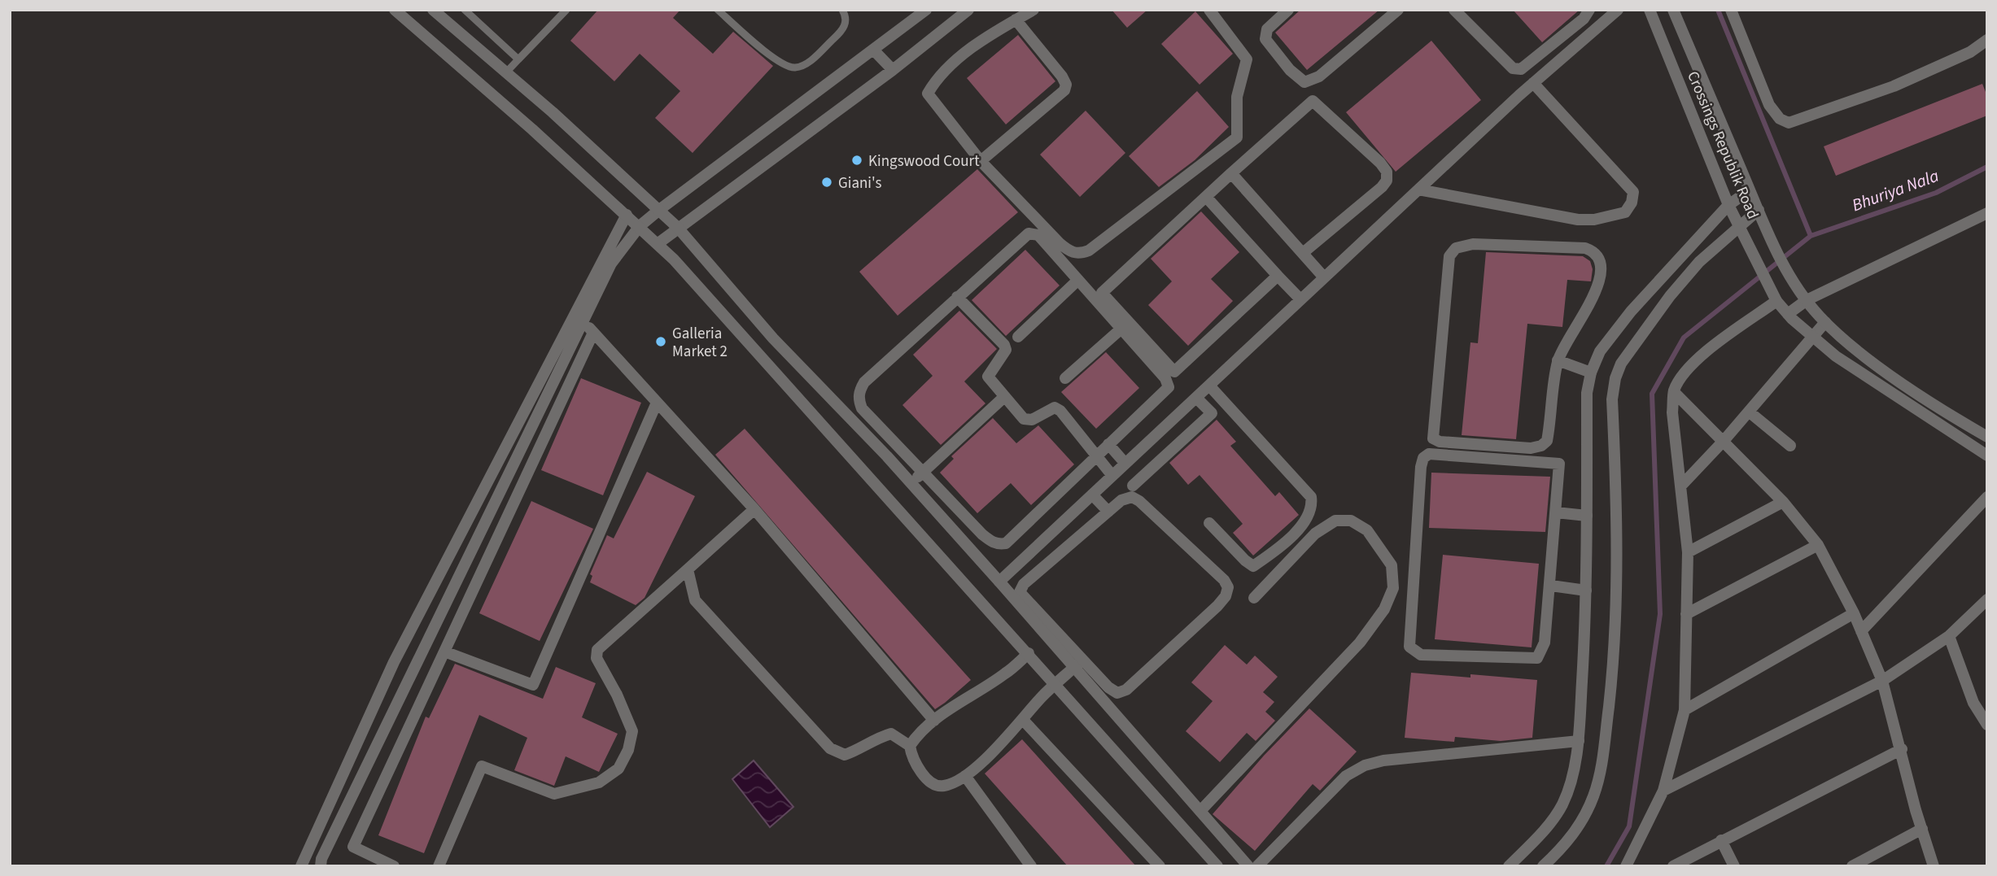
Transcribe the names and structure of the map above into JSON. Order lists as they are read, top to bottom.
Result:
{
  "streets": {
    "street": ["Crossings Republik Road"]
  },
  "water": ["Bhuriya Nala"],
  "places": ["Kingswood Court", "Giani's", "Galleria Market 2"]
}
